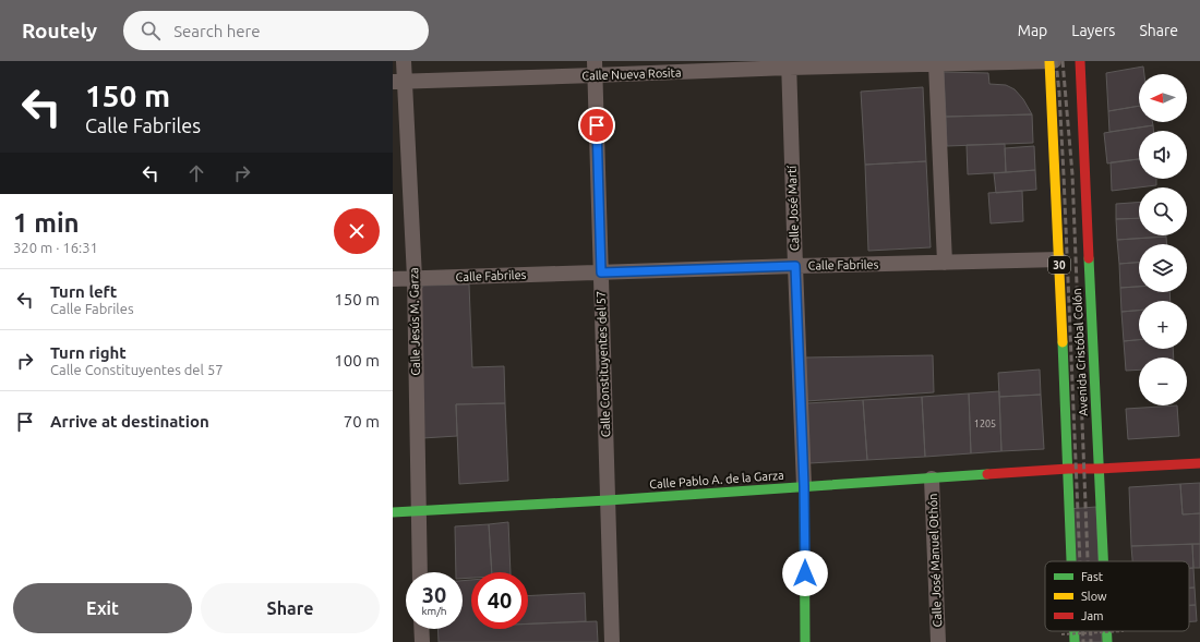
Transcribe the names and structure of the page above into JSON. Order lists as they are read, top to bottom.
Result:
{
  "streets": {
    "main road": [
      "Calle José Martí",
      "30",
      "Avenida Cristóbal Colón",
      "Calle Pablo A. de la Garza"
    ],
    "street": [
      "Calle Nueva Rosita",
      "Calle Fabriles",
      "Calle Jesús M. Garza",
      "Calle Constituyentes del 57",
      "Calle José Manuel Othón"
    ]
  },
  "crossings": [
    ["Calle Nueva Rosita", "Calle José Martí"],
    ["Calle Nueva Rosita", "Calle Jesús M. Garza"],
    ["Calle Nueva Rosita", "Avenida Cristóbal Colón"],
    ["Calle Nueva Rosita", "Calle Constituyentes del 57"],
    ["Calle José Martí", "Calle Fabriles"],
    ["Calle José Martí", "Calle Pablo A. de la Garza"],
    ["Calle Fabriles", "Calle Jesús M. Garza"],
    ["Calle Fabriles", "Avenida Cristóbal Colón"],
    ["Calle Fabriles", "Calle Constituyentes del 57"],
    ["Calle Jesús M. Garza", "Calle Pablo A. de la Garza"],
    ["Avenida Cristóbal Colón", "Calle Pablo A. de la Garza"],
    ["Calle Constituyentes del 57", "Calle Pablo A. de la Garza"],
    ["Calle Pablo A. de la Garza", "Calle José Manuel Othón"]
  ],
  "house_numbers": ["1205"],
  "legend": ["Fast", "Slow", "Jam"],
  "north": "left",
  "page": {
    "header": "Routely",
    "search": "Search here",
    "nav": ["Map", "Layers", "Share"],
    "turn": ["150 m", "Calle Fabriles"],
    "map_buttons": ["+", "−"],
    "heading": ["1 min", "320 m · 16:31"],
    "list": [
      {
        "name": "Turn left",
        "note": "Calle Fabriles",
        "value": "150 m"
      },
      {
        "name": "Turn right",
        "note": "Calle Constituyentes del 57",
        "value": "100 m"
      },
      {
        "name": "Arrive at destination",
        "value": "70 m"
      }
    ],
    "speed": "30 km/h",
    "limit": "40",
    "buttons": ["Exit", "Share"]
  }
}
